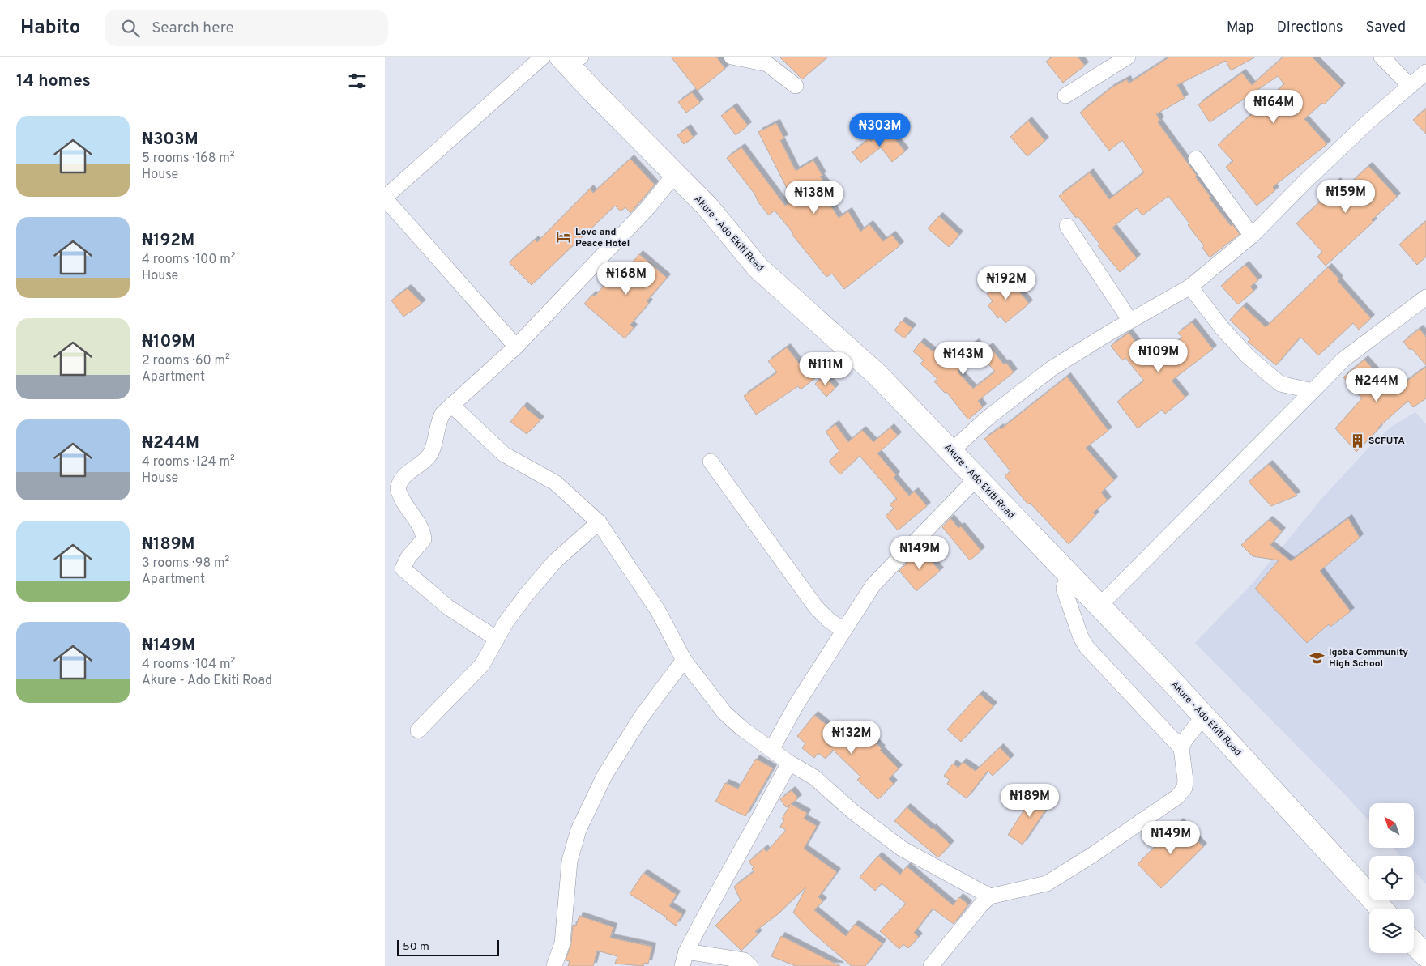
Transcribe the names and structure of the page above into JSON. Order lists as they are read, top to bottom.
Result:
{
  "streets": {
    "main road": ["Akure - Ado Ekiti Road"]
  },
  "places": {
    "hotel": ["Love and Peace Hotel"],
    "building": ["SCFUTA"],
    "school or university": ["Igoba Community High School"]
  },
  "scale_bar": "50 m",
  "north": "top left",
  "page": {
    "header": "Habito",
    "search": "Search here",
    "nav": ["Map", "Directions", "Saved"],
    "heading": "14 homes",
    "price": [
      "₦164M",
      "₦303M",
      "₦159M",
      "₦138M",
      "₦168M",
      "₦192M",
      "₦109M",
      "₦143M",
      "₦111M",
      "₦244M",
      "₦149M",
      "₦132M",
      "₦189M",
      "₦149M"
    ],
    "list": [
      {
        "name": "₦303M",
        "note": "5 rooms · 168 m² · House"
      },
      {
        "name": "₦192M",
        "note": "4 rooms · 100 m² · House"
      },
      {
        "name": "₦109M",
        "note": "2 rooms · 60 m² · Apartment"
      },
      {
        "name": "₦244M",
        "note": "4 rooms · 124 m² · House"
      },
      {
        "name": "₦189M",
        "note": "3 rooms · 98 m² · Apartment"
      },
      {
        "name": "₦149M",
        "note": "4 rooms · 104 m² · Akure - Ado Ekiti Road"
      }
    ],
    "scale": "50 m"
  }
}
